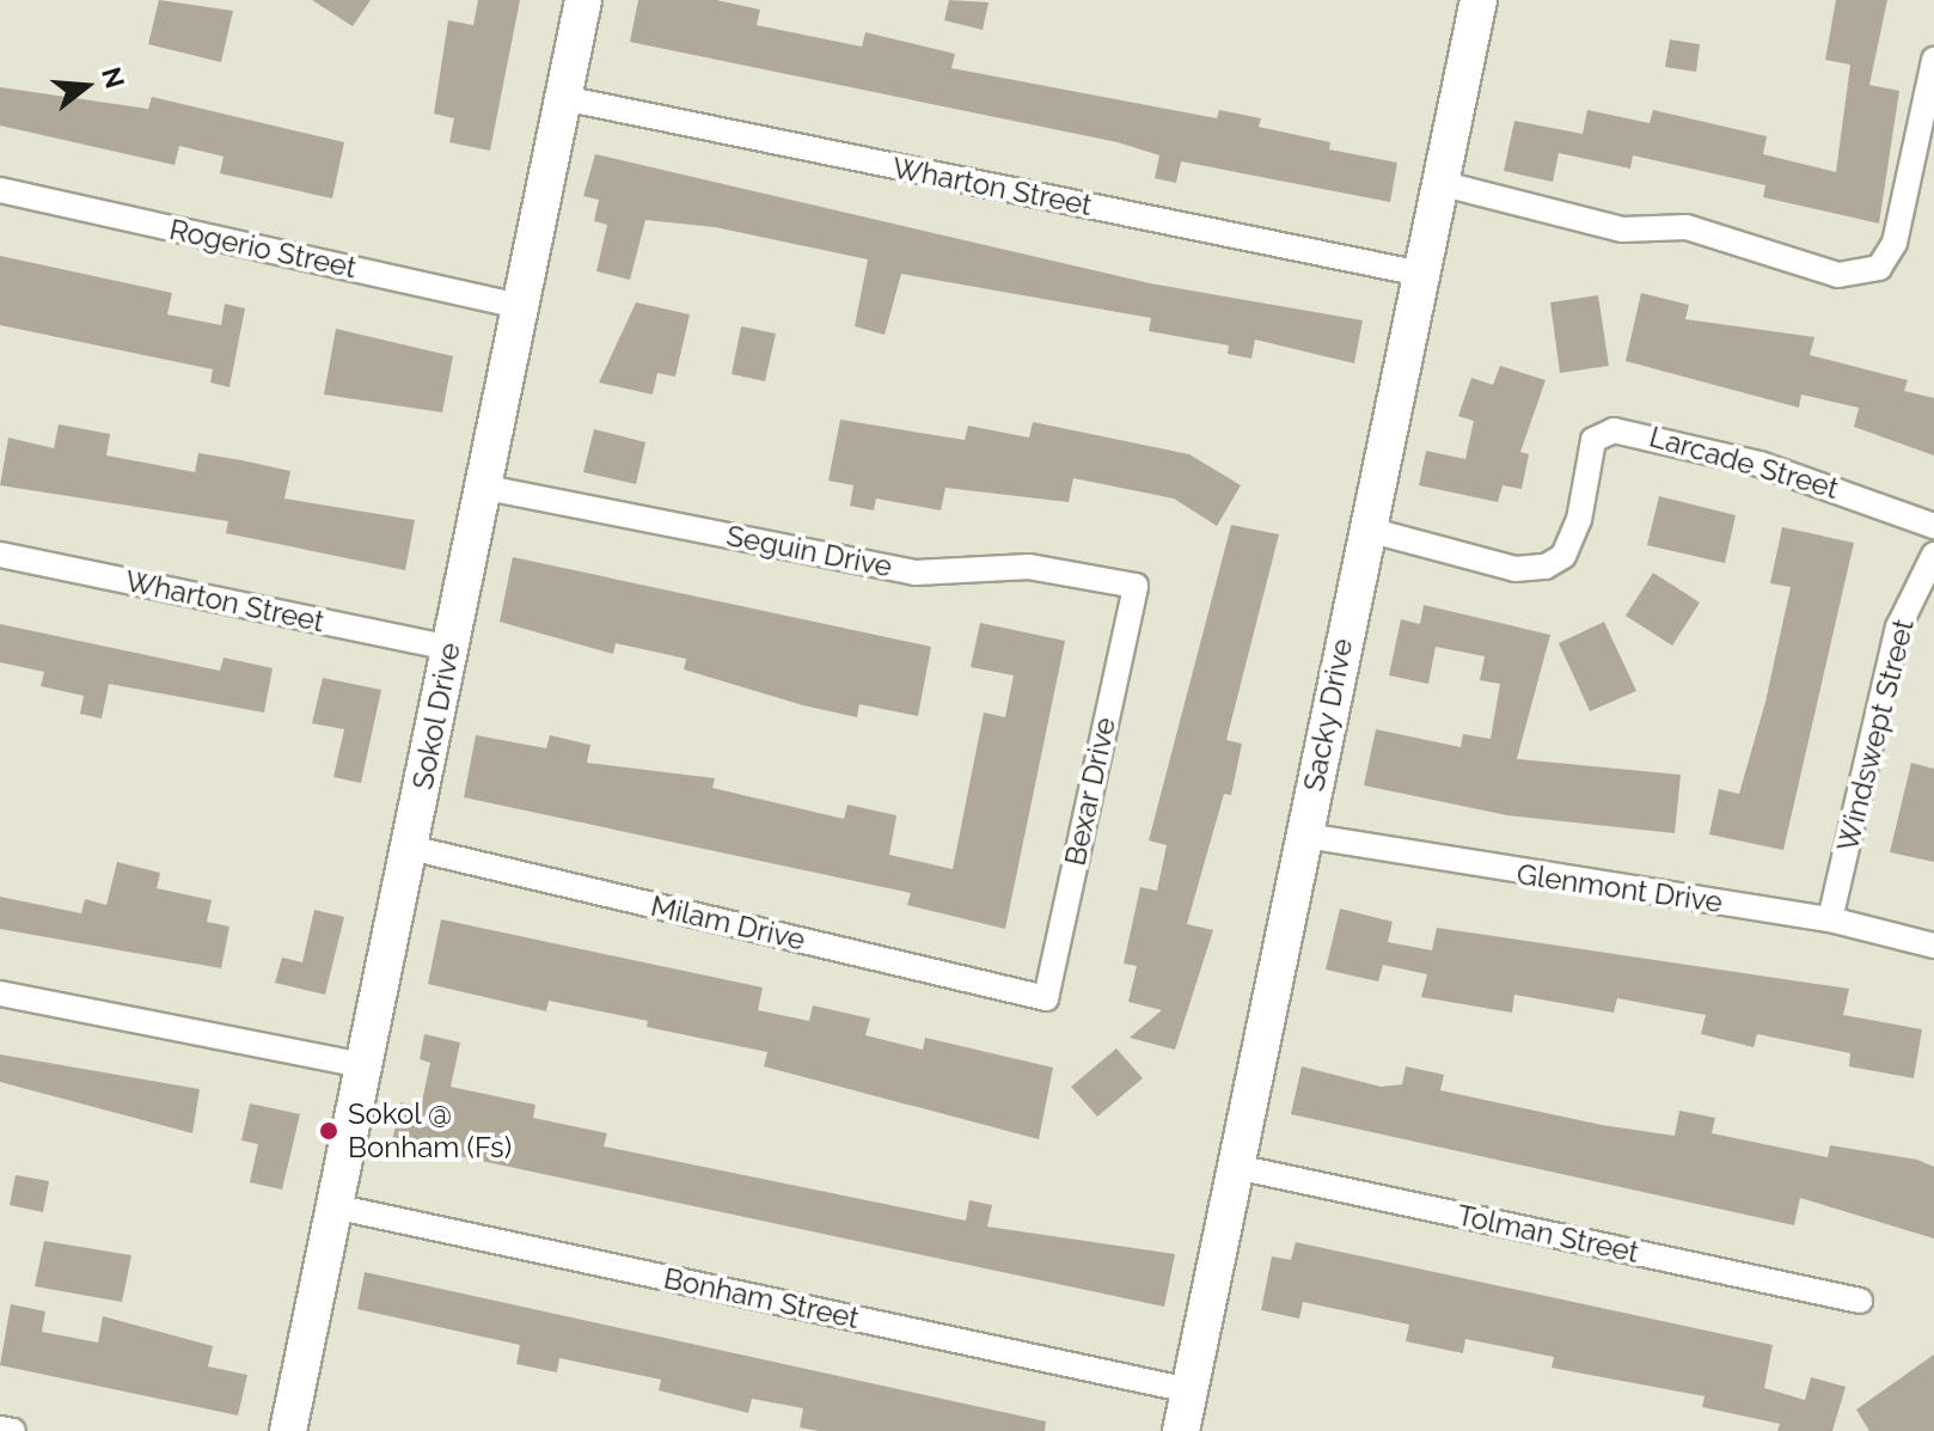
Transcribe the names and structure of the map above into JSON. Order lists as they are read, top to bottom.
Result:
{
  "streets": {
    "street": [
      "Wharton Street",
      "Rogerio Street",
      "Larcade Street",
      "Seguin Drive",
      "Sacky Drive",
      "Sokol Drive",
      "Windswept Street",
      "Bexar Drive",
      "Glenmont Drive",
      "Milam Drive",
      "Tolman Street",
      "Bonham Street"
    ]
  },
  "crossings": [
    ["Wharton Street", "Sacky Drive"],
    ["Wharton Street", "Sokol Drive"],
    ["Rogerio Street", "Sokol Drive"],
    ["Larcade Street", "Sacky Drive"],
    ["Seguin Drive", "Sokol Drive"],
    ["Seguin Drive", "Bexar Drive"],
    ["Sacky Drive", "Glenmont Drive"],
    ["Sacky Drive", "Tolman Street"],
    ["Sacky Drive", "Bonham Street"],
    ["Sokol Drive", "Milam Drive"],
    ["Sokol Drive", "Bonham Street"],
    ["Windswept Street", "Glenmont Drive"],
    ["Bexar Drive", "Milam Drive"]
  ],
  "places": ["Sokol @ Bonham (Fs)"],
  "north": "right"
}
